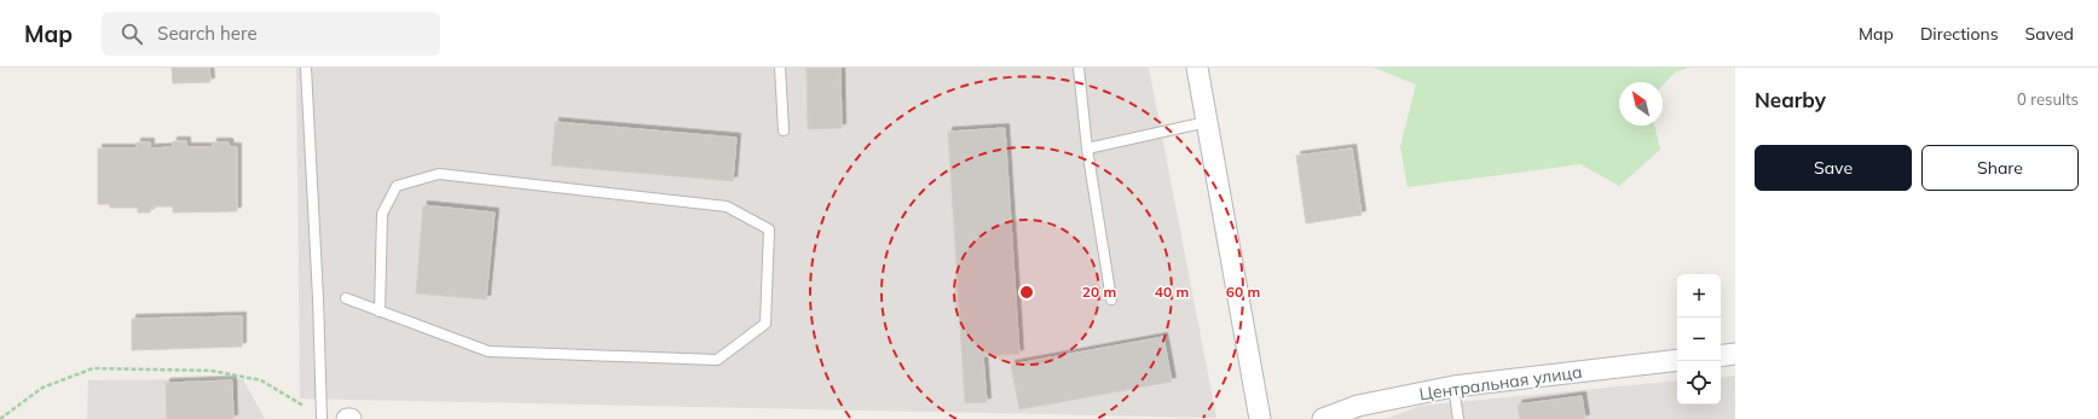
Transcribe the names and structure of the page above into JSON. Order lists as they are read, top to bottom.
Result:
{
  "streets": {
    "street": ["Центральная улица"]
  },
  "north": "top left",
  "page": {
    "header": "Map",
    "search": "Search here",
    "nav": ["Map", "Directions", "Saved"],
    "heading": ["Nearby", "0 results"],
    "buttons": ["Save", "Share"],
    "map_buttons": ["+", "−"]
  },
  "rings": ["20 m", "40 m", "60 m"]
}
